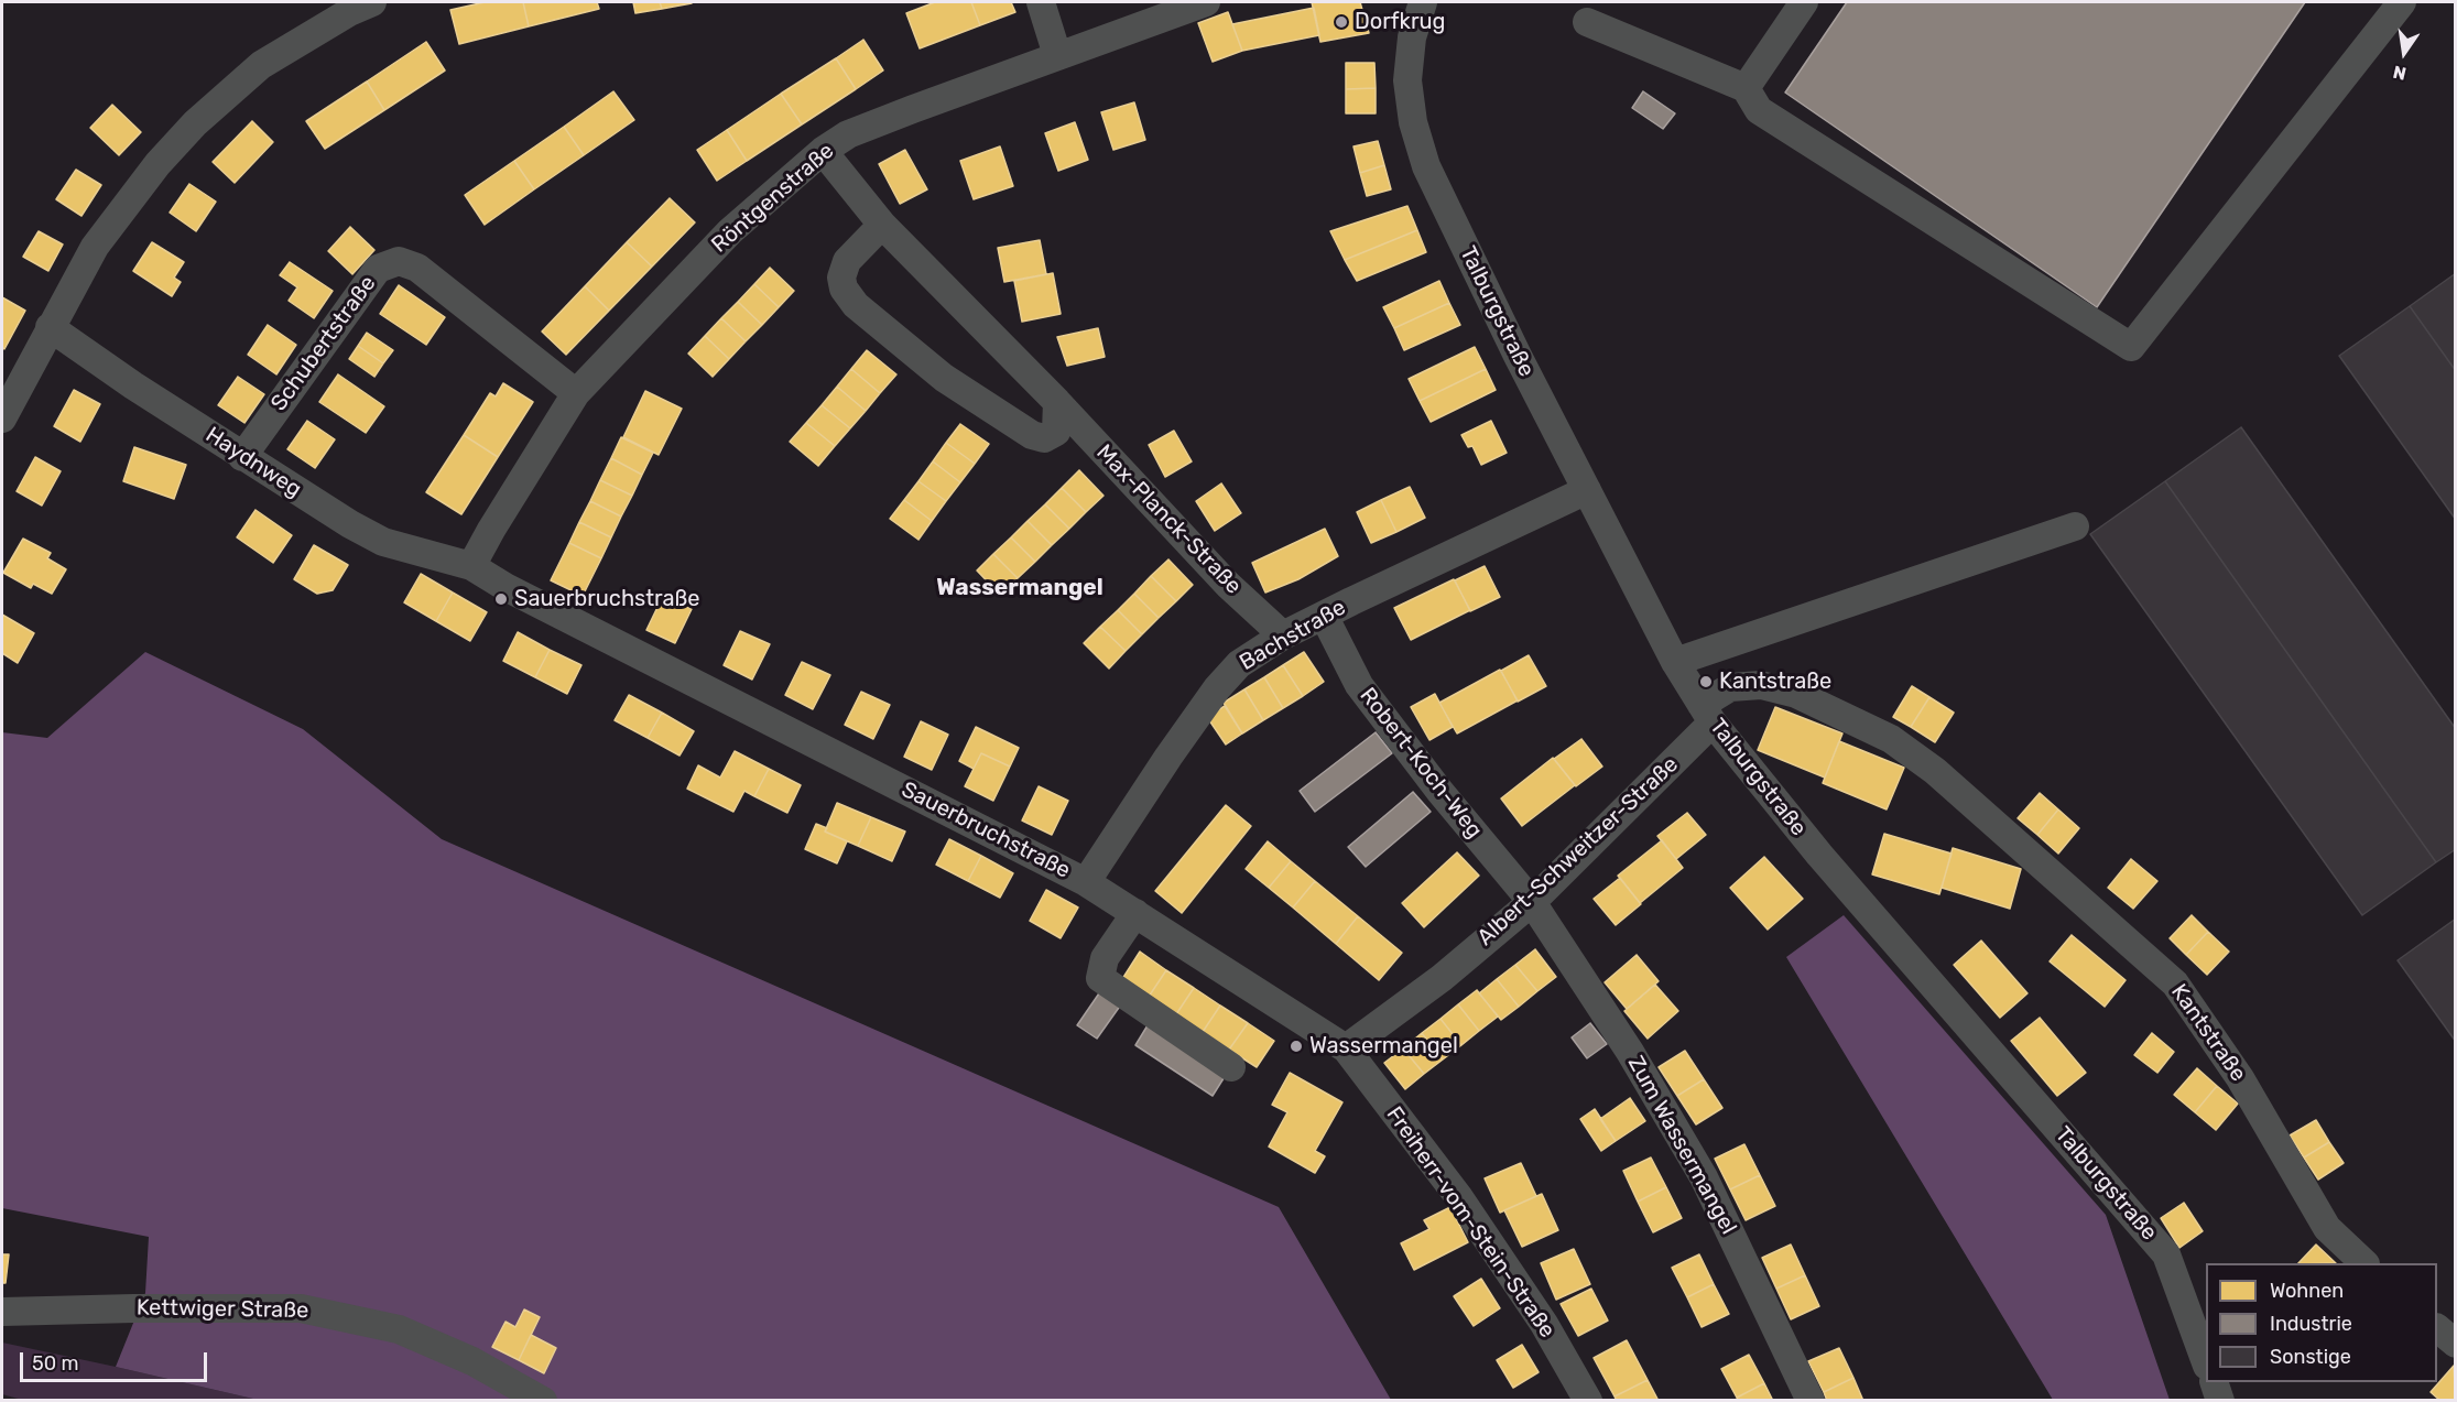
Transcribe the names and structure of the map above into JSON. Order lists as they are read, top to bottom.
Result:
{
  "streets": {
    "street": [
      "Röntgenstraße",
      "Talburgstraße",
      "Schubertstraße",
      "Haydnweg",
      "Max-Planck-Straße",
      "Bachstraße",
      "Robert-Koch-Weg",
      "Sauerbruchstraße",
      "Albert-Schweitzer-Straße",
      "Kantstraße",
      "Zum Wassermangel",
      "Freiherr-vom-Stein-Straße",
      "Kettwiger Straße"
    ]
  },
  "crossings": [
    ["Röntgenstraße", "Schubertstraße"],
    ["Röntgenstraße", "Haydnweg"],
    ["Röntgenstraße", "Max-Planck-Straße"],
    ["Röntgenstraße", "Sauerbruchstraße"],
    ["Talburgstraße", "Bachstraße"],
    ["Talburgstraße", "Albert-Schweitzer-Straße"],
    ["Talburgstraße", "Kantstraße"],
    ["Schubertstraße", "Haydnweg"],
    ["Haydnweg", "Sauerbruchstraße"],
    ["Max-Planck-Straße", "Bachstraße"],
    ["Bachstraße", "Robert-Koch-Weg"],
    ["Bachstraße", "Sauerbruchstraße"],
    ["Robert-Koch-Weg", "Albert-Schweitzer-Straße"],
    ["Robert-Koch-Weg", "Zum Wassermangel"],
    ["Sauerbruchstraße", "Albert-Schweitzer-Straße"],
    ["Sauerbruchstraße", "Freiherr-vom-Stein-Straße"],
    ["Albert-Schweitzer-Straße", "Kantstraße"],
    ["Albert-Schweitzer-Straße", "Zum Wassermangel"],
    ["Albert-Schweitzer-Straße", "Freiherr-vom-Stein-Straße"]
  ],
  "districts": ["Wassermangel"],
  "places": [
    "Dorfkrug",
    "Sauerbruchstraße",
    "Kantstraße",
    "Wassermangel"
  ],
  "legend": ["Wohnen", "Industrie", "Sonstige"],
  "scale_bar": "50 m",
  "north": "bottom"
}
